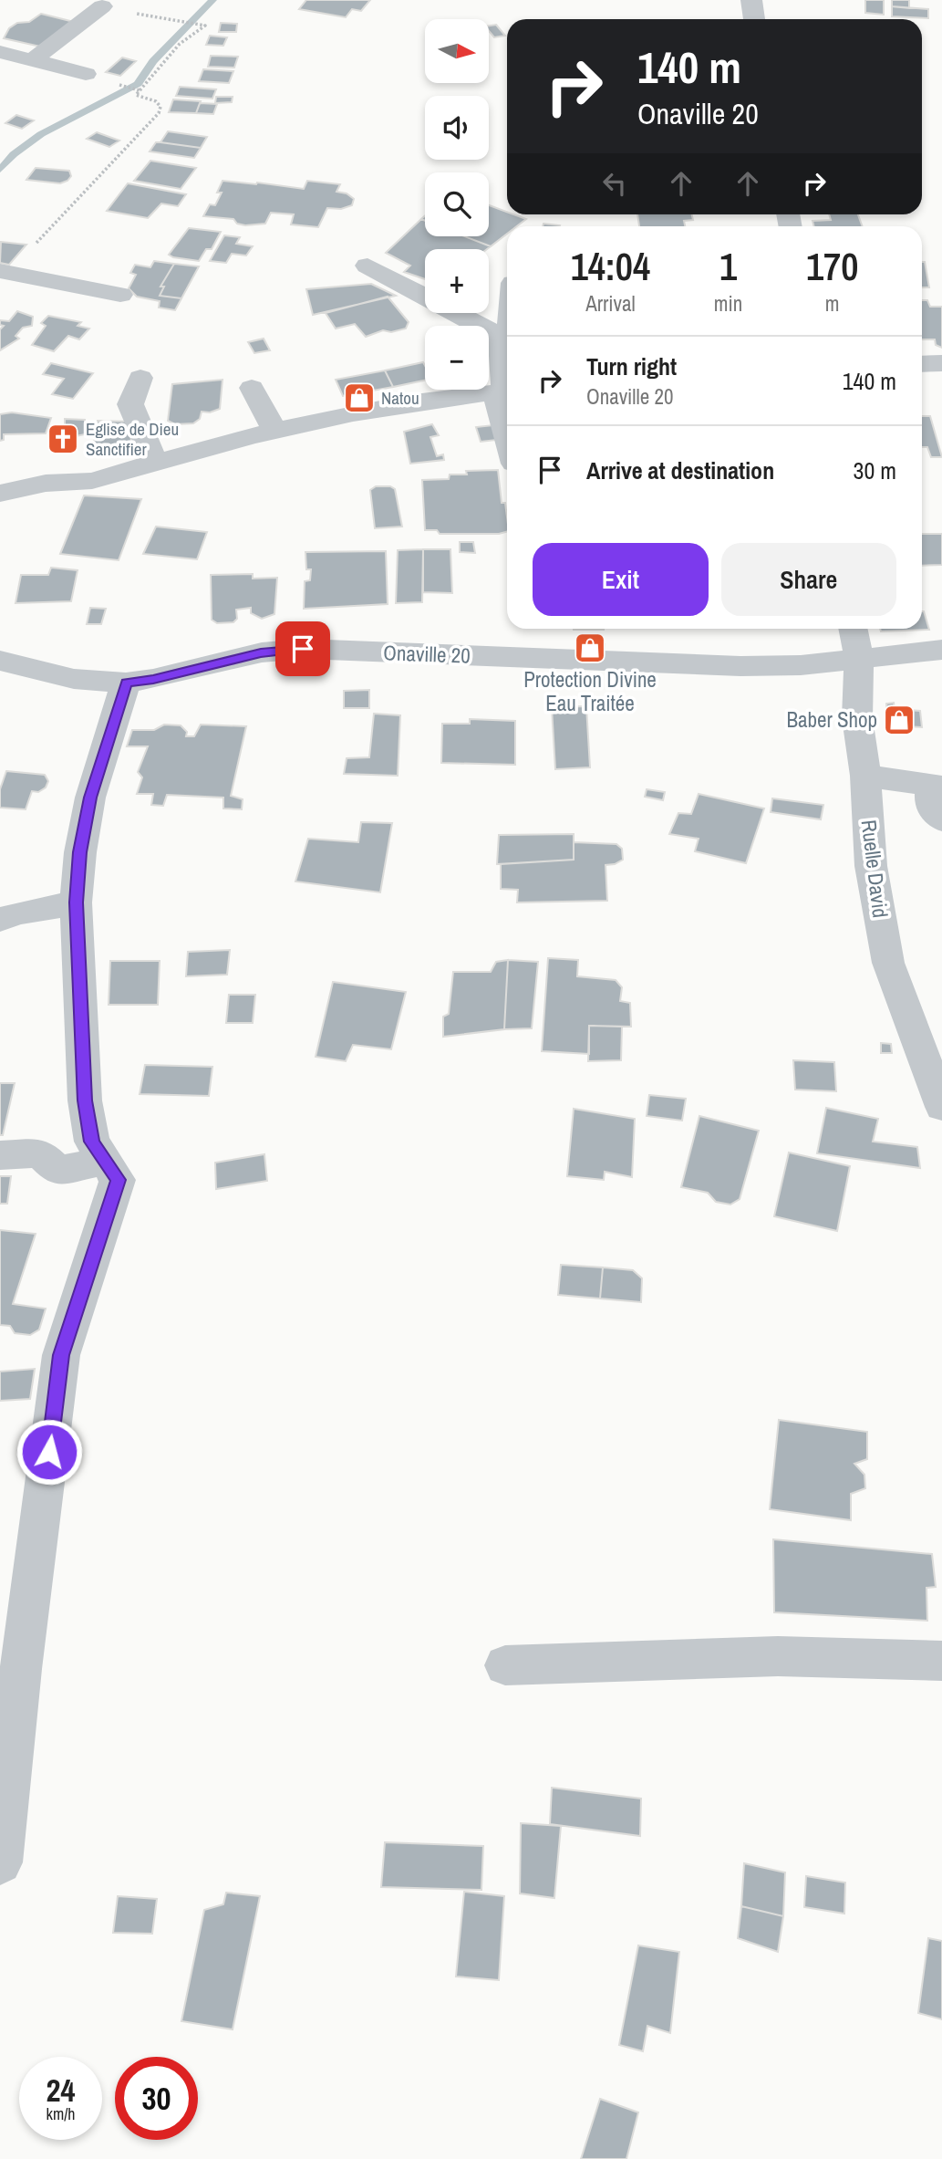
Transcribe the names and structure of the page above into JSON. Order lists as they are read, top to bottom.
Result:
{
  "streets": {
    "street": ["Onaville 20", "Ruelle David"]
  },
  "crossings": [
    ["Onaville 20", "Ruelle David"]
  ],
  "places": {
    "shop": ["Natou", "Protection Divine Eau Traitée", "Baber Shop"],
    "church": ["Eglise de Dieu Sanctifier"]
  },
  "north": "right",
  "page": {
    "map_buttons": ["+", "−"],
    "turn": ["140 m", "Onaville 20"],
    "eta": [
      "14:04",
      "Arrival",
      "1",
      "min",
      "170",
      "m"
    ],
    "list": [
      {
        "name": "Turn right",
        "note": "Onaville 20",
        "value": "140 m"
      },
      {
        "name": "Arrive at destination",
        "value": "30 m"
      }
    ],
    "buttons": ["Exit", "Share"],
    "speed": "24 km/h",
    "limit": "30"
  }
}
